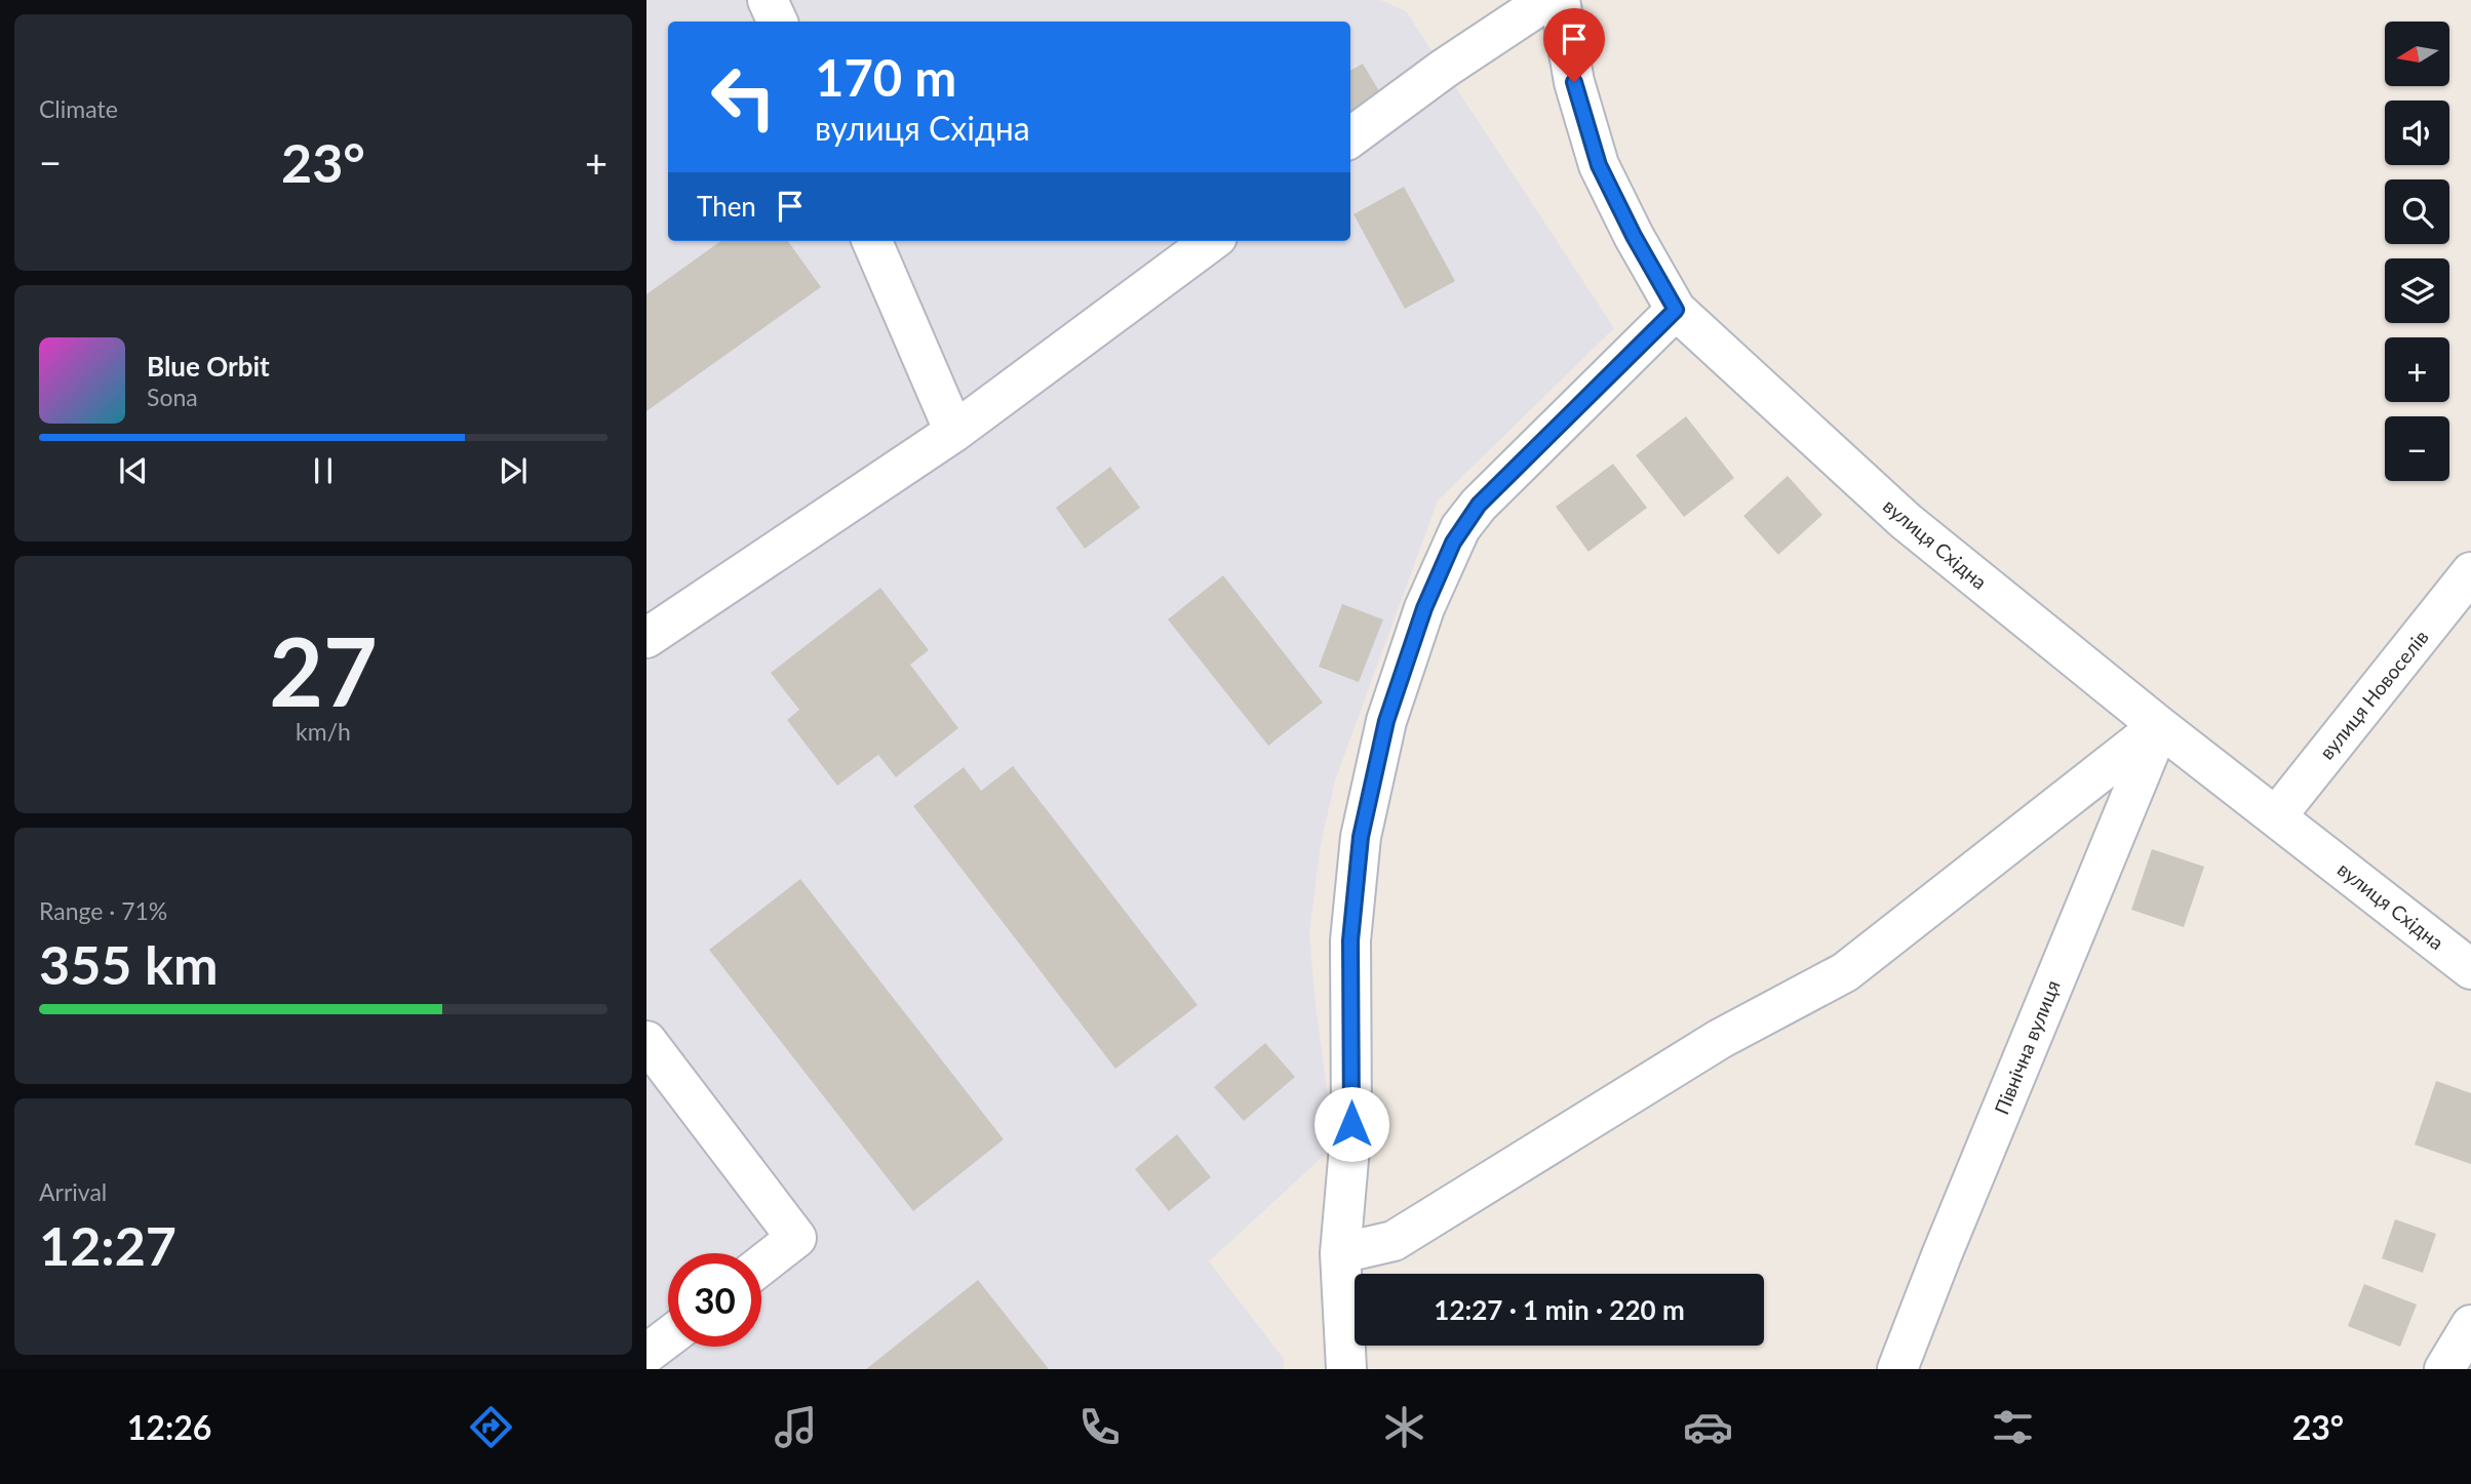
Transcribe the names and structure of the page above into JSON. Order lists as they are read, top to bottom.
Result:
{
  "streets": {
    "street": ["вулиця Східна", "вулиця Новоселів", "Північна вулиця"]
  },
  "crossings": [
    ["вулиця Східна", "вулиця Новоселів"],
    ["вулиця Східна", "Північна вулиця"]
  ],
  "north": "left",
  "page": {
    "tile": [
      "Climate",
      ["27", "km/h"],
      ["Range · 71%", "355 km"],
      ["Arrival", "12:27"]
    ],
    "map_buttons": ["+", "−"],
    "turn": ["170 m", "вулиця Східна"],
    "heat": ["−", "23°", "+"],
    "then": "Then",
    "song": ["Blue Orbit", "Sona"],
    "limit": "30",
    "trip": "12:27 · 1 min · 220 m",
    "tabs": ["12:26", "23°"]
  }
}
